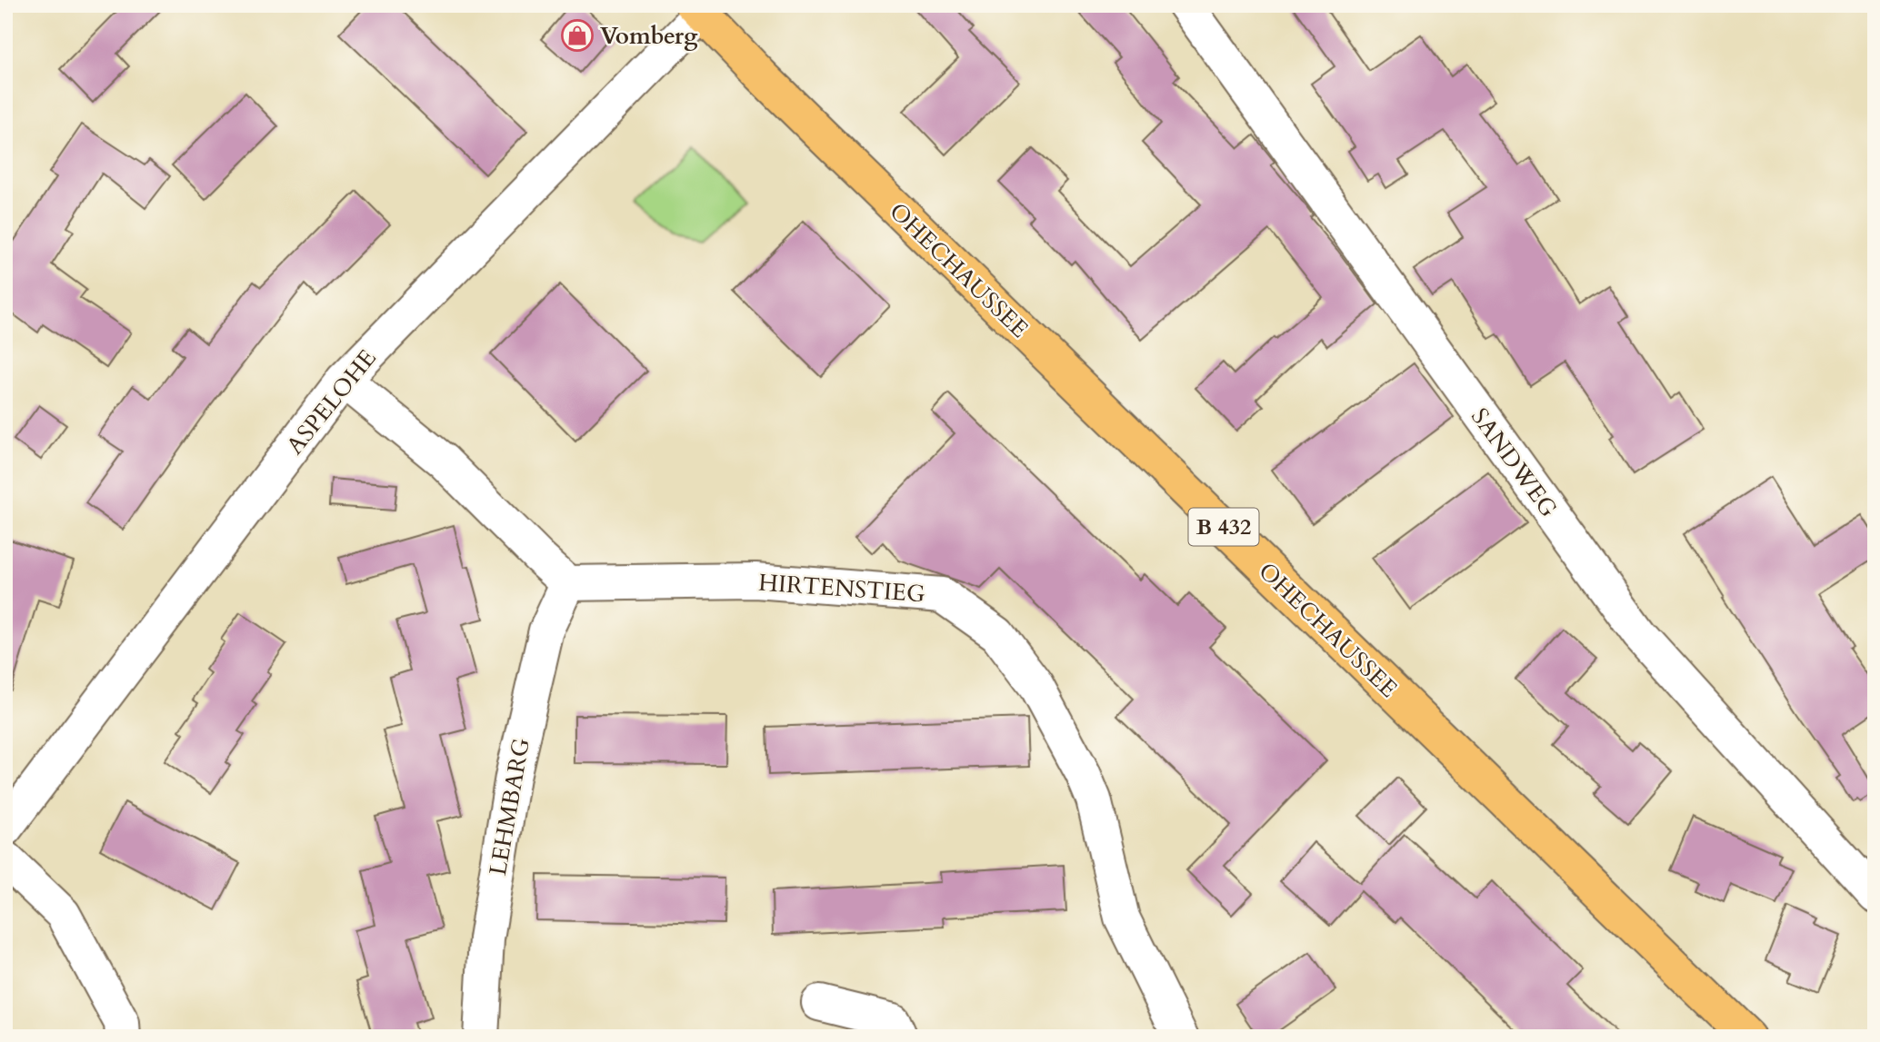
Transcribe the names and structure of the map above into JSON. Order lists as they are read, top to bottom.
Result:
{
  "streets": {
    "main road": ["OHECHAUSSEE", "B 432"],
    "street": [
      "ASPELOHE",
      "SANDWEG",
      "HIRTENSTIEG",
      "LEHMBARG"
    ]
  },
  "crossings": [
    ["OHECHAUSSEE", "ASPELOHE"],
    ["HIRTENSTIEG", "LEHMBARG"]
  ],
  "places": {
    "shop": ["Vomberg"]
  }
}
